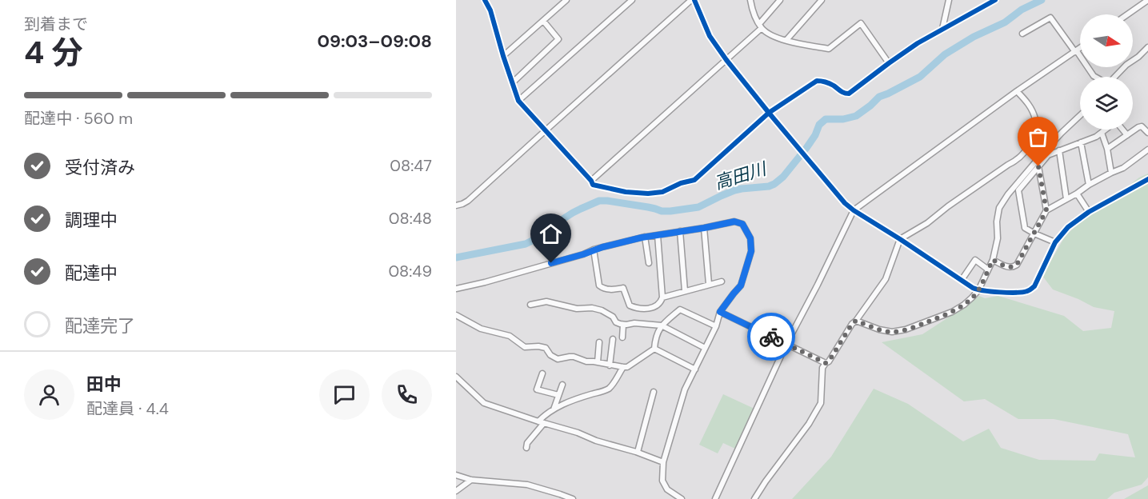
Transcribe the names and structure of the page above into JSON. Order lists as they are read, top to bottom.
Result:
{
  "water": ["高田川"],
  "north": "right",
  "page": {
    "heading": ["4 分", "到着まで", "09:03–09:08"],
    "panel": ["田中", "配達員 · 4.4"],
    "bar": "配達中 · 560 m",
    "list": [
      ["受付済み", "08:47"],
      ["調理中", "08:48"],
      ["配達中", "08:49"],
      "配達完了"
    ]
  }
}
